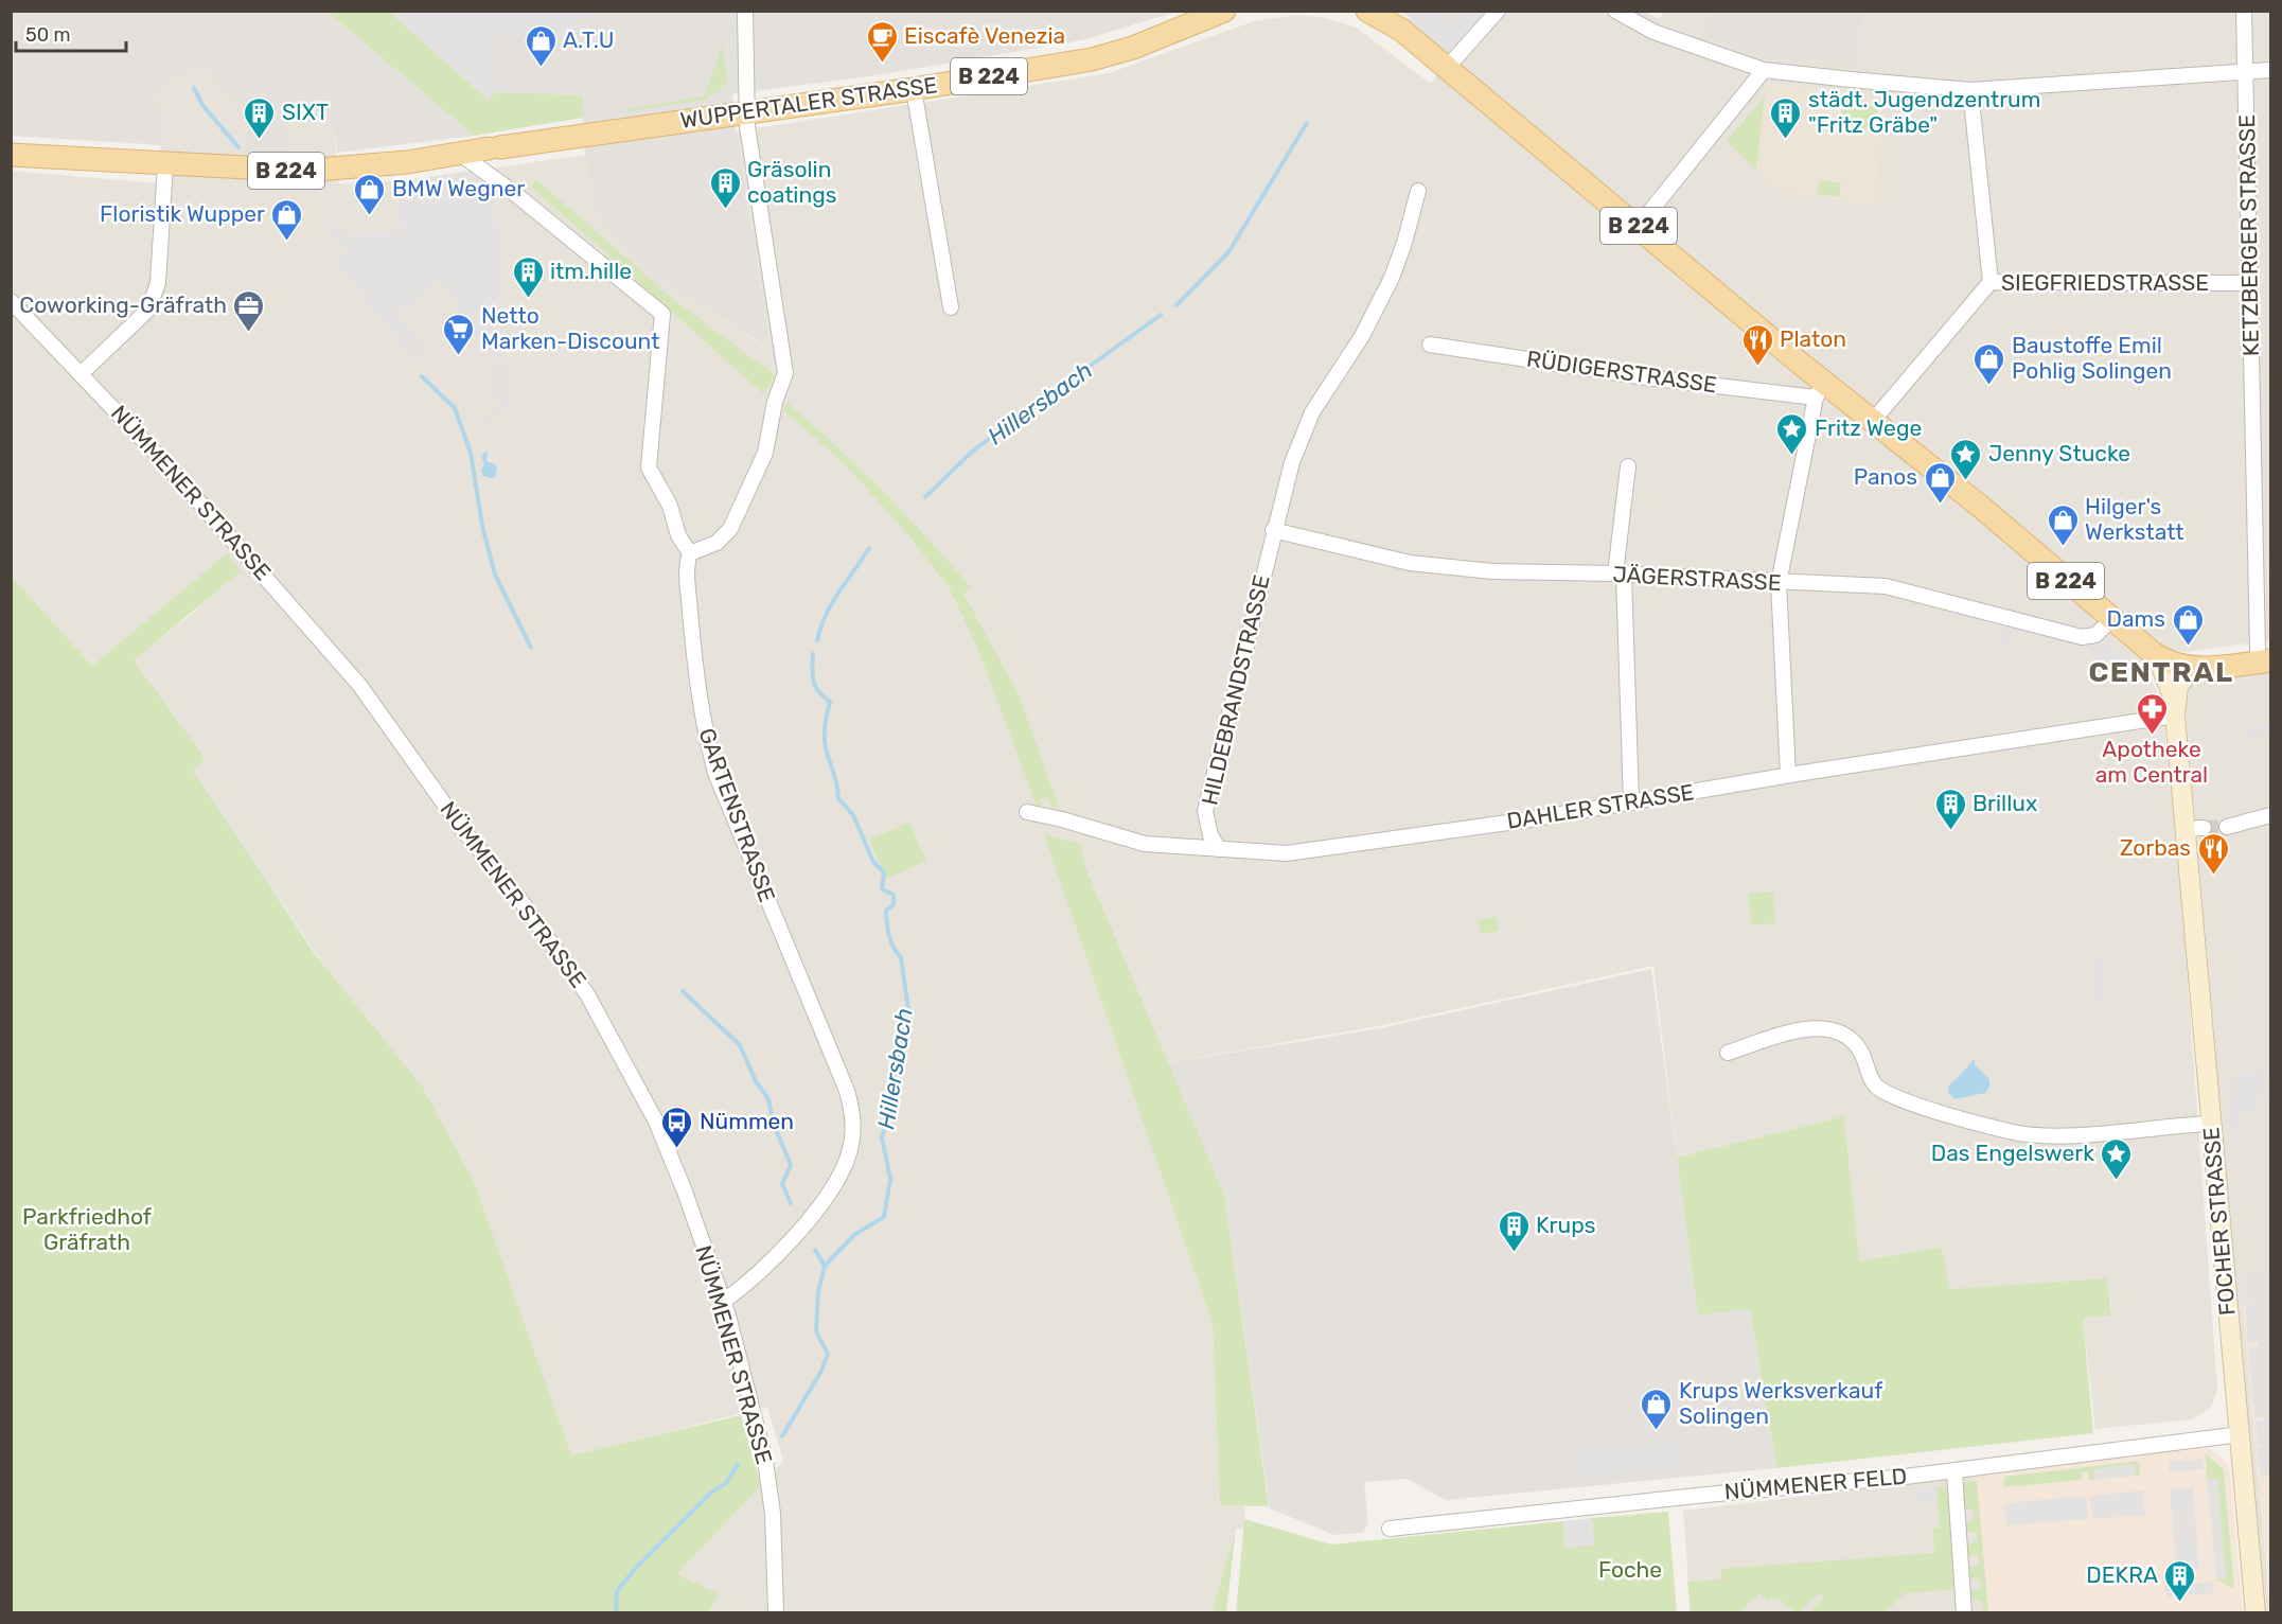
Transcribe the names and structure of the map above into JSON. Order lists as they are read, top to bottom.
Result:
{
  "streets": {
    "main road": ["B 224", "WUPPERTALER STRASSE", "FOCHER STRASSE"],
    "street": [
      "KETZBERGER STRASSE",
      "SIEGFRIEDSTRASSE",
      "RÜDIGERSTRASSE",
      "NÜMMENER STRASSE",
      "JÄGERSTRASSE",
      "HILDEBRANDSTRASSE",
      "DAHLER STRASSE",
      "GARTENSTRASSE",
      "NÜMMENER FELD"
    ]
  },
  "crossings": [
    ["B 224", "KETZBERGER STRASSE"],
    ["B 224", "SIEGFRIEDSTRASSE"],
    ["B 224", "RÜDIGERSTRASSE"],
    ["B 224", "JÄGERSTRASSE"],
    ["B 224", "FOCHER STRASSE"],
    ["KETZBERGER STRASSE", "SIEGFRIEDSTRASSE"],
    ["NÜMMENER STRASSE", "GARTENSTRASSE"],
    ["JÄGERSTRASSE", "HILDEBRANDSTRASSE"],
    ["HILDEBRANDSTRASSE", "DAHLER STRASSE"],
    ["DAHLER STRASSE", "FOCHER STRASSE"],
    ["FOCHER STRASSE", "NÜMMENER FELD"]
  ],
  "districts": ["CENTRAL"],
  "water": ["Hillersbach"],
  "parks": ["Parkfriedhof Gräfrath", "Foche"],
  "places": {
    "cafe": ["Eiscafè Venezia"],
    "shop": [
      "A.T.U",
      "BMW Wegner",
      "Floristik Wupper",
      "Baustoffe Emil Pohlig Solingen",
      "Panos",
      "Hilger's Werkstatt",
      "Dams",
      "Krups Werksverkauf Solingen"
    ],
    "building": [
      "SIXT",
      "städt. Jugendzentrum \"Fritz Gräbe\"",
      "Gräsolin coatings",
      "itm.hille",
      "Brillux",
      "Krups",
      "DEKRA"
    ],
    "office": ["Coworking-Gräfrath"],
    "supermarket": ["Netto Marken-Discount"],
    "restaurant": ["Platon", "Zorbas"],
    "place": ["Fritz Wege", "Jenny Stucke", "Das Engelswerk"],
    "pharmacy": ["Apotheke am Central"],
    "bus stop": ["Nümmen"]
  },
  "scale_bar": "50 m"
}
